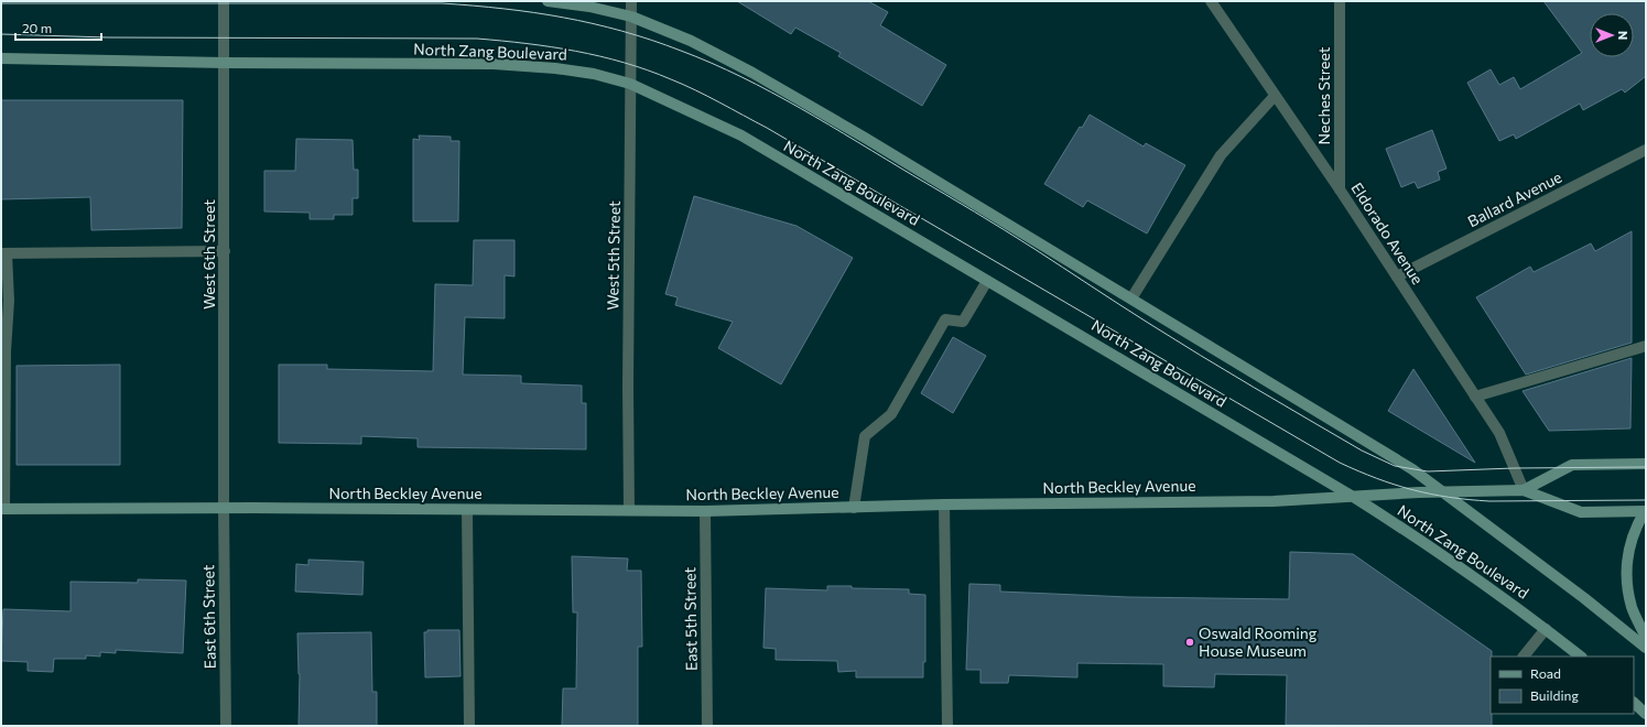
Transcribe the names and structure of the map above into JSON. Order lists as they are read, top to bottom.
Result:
{
  "streets": {
    "main road": ["North Zang Boulevard", "North Beckley Avenue"],
    "street": [
      "Neches Street",
      "Ballard Avenue",
      "Eldorado Avenue",
      "West 6th Street",
      "West 5th Street",
      "East 6th Street",
      "East 5th Street"
    ]
  },
  "crossings": [
    ["North Zang Boulevard", "West 6th Street"],
    ["North Zang Boulevard", "West 5th Street"],
    ["North Zang Boulevard", "North Beckley Avenue"],
    ["Neches Street", "Eldorado Avenue"],
    ["Ballard Avenue", "Eldorado Avenue"],
    ["Eldorado Avenue", "North Beckley Avenue"],
    ["West 6th Street", "North Beckley Avenue"],
    ["West 6th Street", "East 6th Street"],
    ["West 5th Street", "North Beckley Avenue"],
    ["North Beckley Avenue", "East 6th Street"],
    ["North Beckley Avenue", "East 5th Street"]
  ],
  "places": ["Oswald Rooming House Museum"],
  "legend": ["Road", "Building"],
  "scale_bar": "20 m",
  "north": "right"
}
